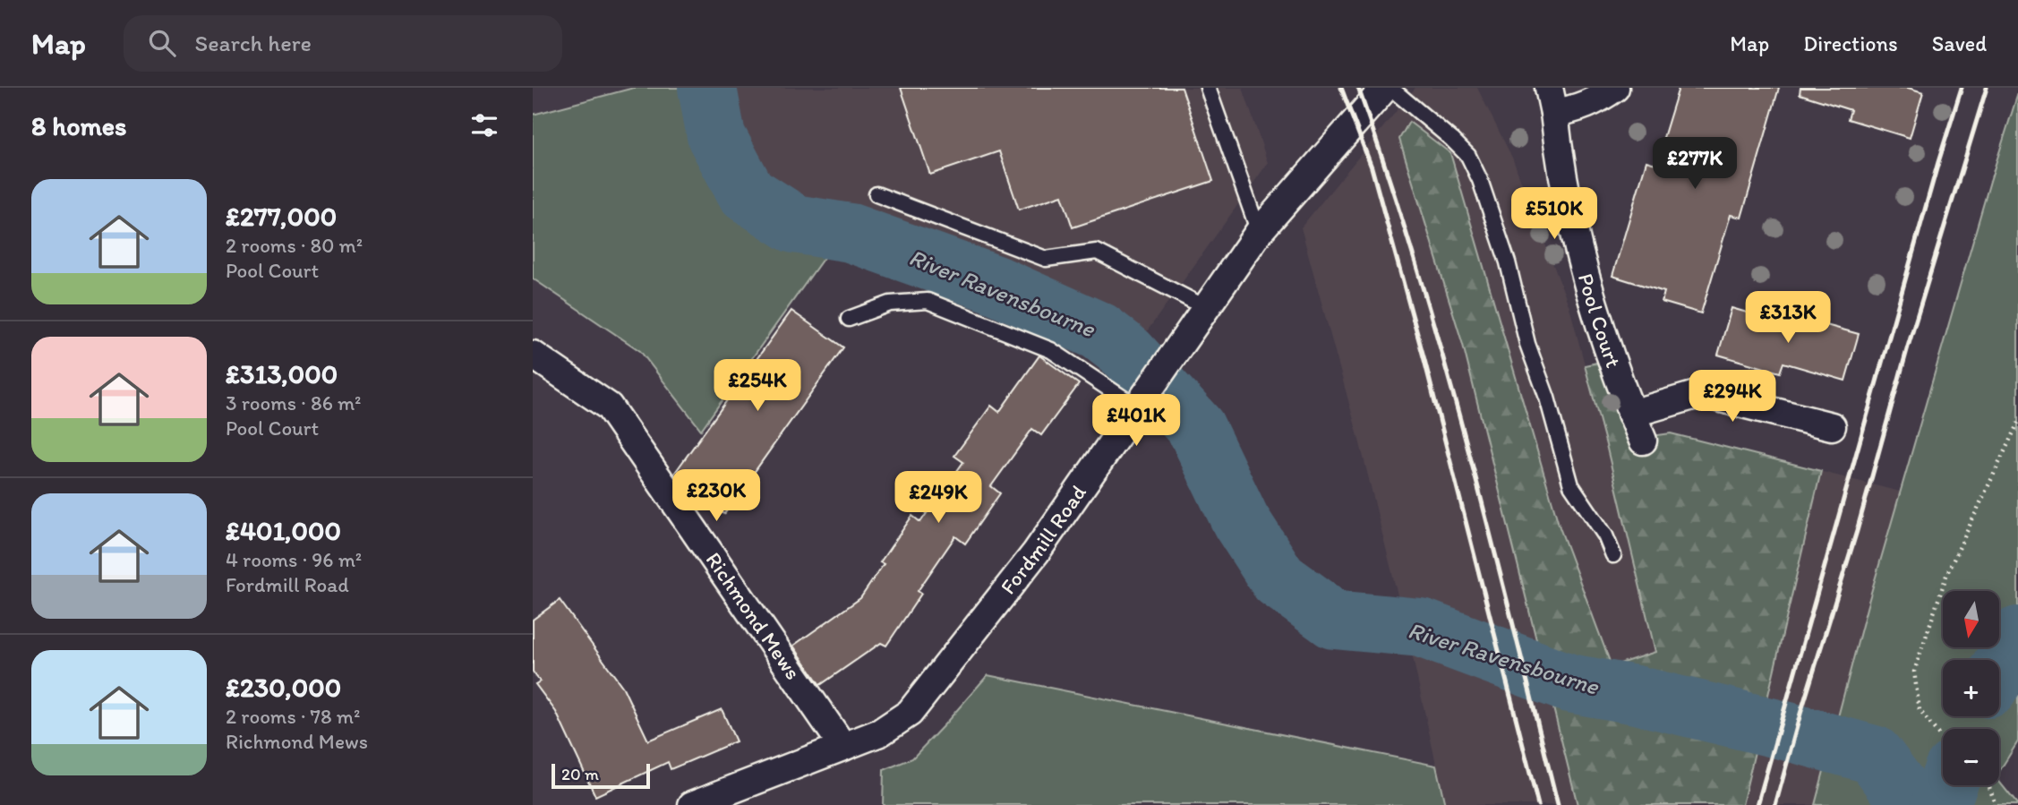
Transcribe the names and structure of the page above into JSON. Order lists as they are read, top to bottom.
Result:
{
  "streets": {
    "street": ["Pool Court", "Fordmill Road", "Richmond Mews"]
  },
  "crossings": [
    ["Fordmill Road", "Richmond Mews"]
  ],
  "water": ["River Ravensbourne"],
  "scale_bar": "20 m",
  "north": "bottom",
  "page": {
    "header": "Map",
    "search": "Search here",
    "nav": ["Map", "Directions", "Saved"],
    "heading": "8 homes",
    "price": [
      "£277K",
      "£510K",
      "£313K",
      "£254K",
      "£294K",
      "£401K",
      "£230K",
      "£249K"
    ],
    "list": [
      {
        "name": "£277,000",
        "note": "2 rooms · 80 m² · Pool Court"
      },
      {
        "name": "£313,000",
        "note": "3 rooms · 86 m² · Pool Court"
      },
      {
        "name": "£401,000",
        "note": "4 rooms · 96 m² · Fordmill Road"
      },
      {
        "name": "£230,000",
        "note": "2 rooms · 78 m² · Richmond Mews"
      }
    ],
    "map_buttons": ["+", "−"],
    "scale": "20 m"
  }
}
